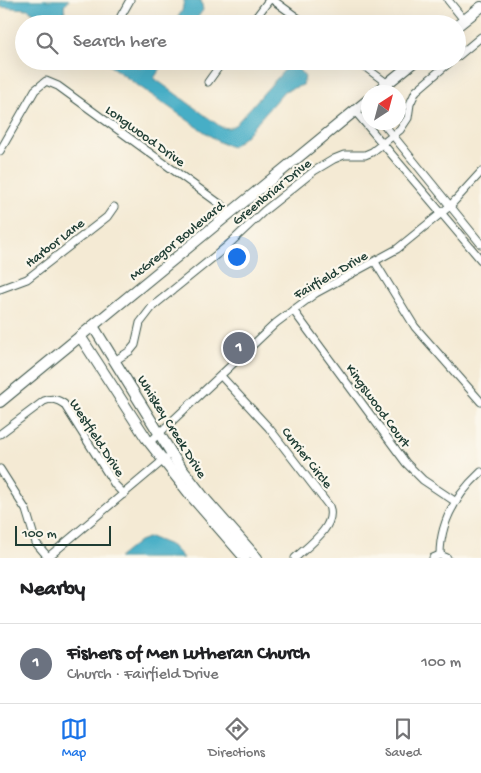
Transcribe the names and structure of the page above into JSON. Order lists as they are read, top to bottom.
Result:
{
  "streets": {
    "street": [
      "Longwood Drive",
      "Greenbriar Drive",
      "McGregor Boulevard",
      "Harbor Lane",
      "Fairfield Drive",
      "Kingswood Court",
      "Whiskey Creek Drive",
      "Westfield Drive",
      "Currier Circle"
    ]
  },
  "crossings": [
    ["Longwood Drive", "McGregor Boulevard"],
    ["Greenbriar Drive", "Whiskey Creek Drive"],
    ["McGregor Boulevard", "Whiskey Creek Drive"],
    ["Fairfield Drive", "Kingswood Court"],
    ["Fairfield Drive", "Whiskey Creek Drive"],
    ["Fairfield Drive", "Currier Circle"]
  ],
  "scale_bar": "100 m",
  "north": "top right",
  "page": {
    "search": "Search here",
    "pins": "1",
    "scale": "100 m",
    "heading": "Nearby",
    "list": [
      {
        "mark": "1",
        "name": "Fishers of Men Lutheran Church",
        "note": "Church · Fairfield Drive",
        "value": "100 m"
      }
    ],
    "nav": ["Map", "Directions", "Saved"]
  }
}
